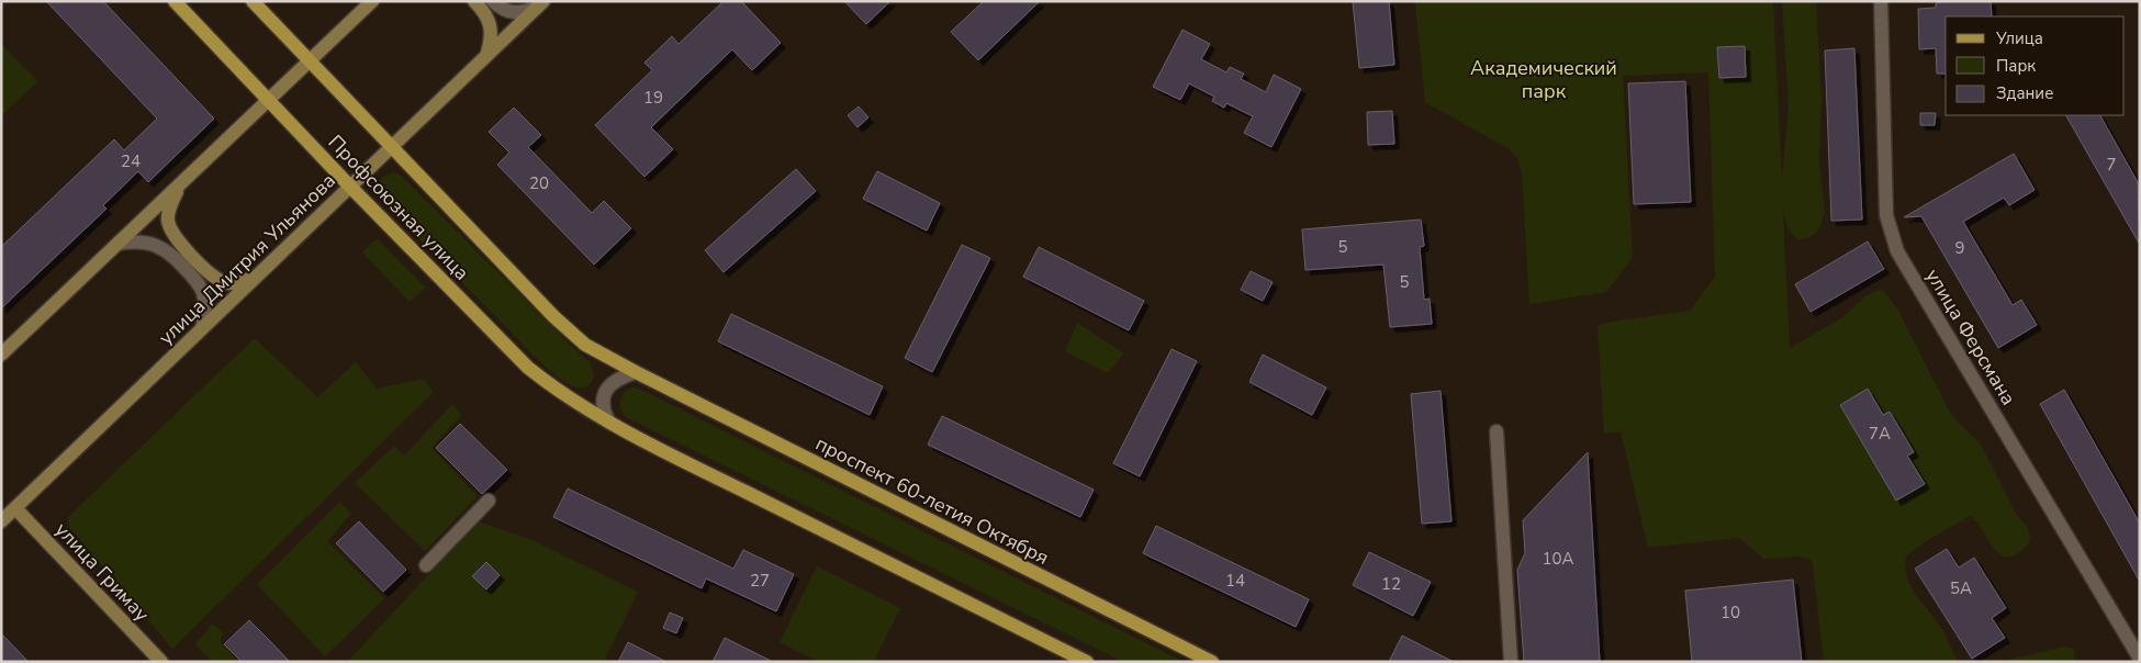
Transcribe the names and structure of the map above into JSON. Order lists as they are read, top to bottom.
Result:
{
  "streets": {
    "main road": [
      "Профсоюзная улица",
      "улица Дмитрия Ульянова",
      "проспект 60-летия Октября",
      "улица Гримау"
    ],
    "street": ["улица Ферсмана"]
  },
  "crossings": [
    ["Профсоюзная улица", "улица Дмитрия Ульянова"],
    ["Профсоюзная улица", "проспект 60-летия Октября"],
    ["улица Дмитрия Ульянова", "улица Гримау"]
  ],
  "parks": ["Академический парк"],
  "house_numbers": [
    "19",
    "24",
    "7",
    "20",
    "5",
    "9",
    "5",
    "7А",
    "10А",
    "27",
    "14",
    "12",
    "5А",
    "10"
  ],
  "legend": ["Улица", "Парк", "Здание"]
}
